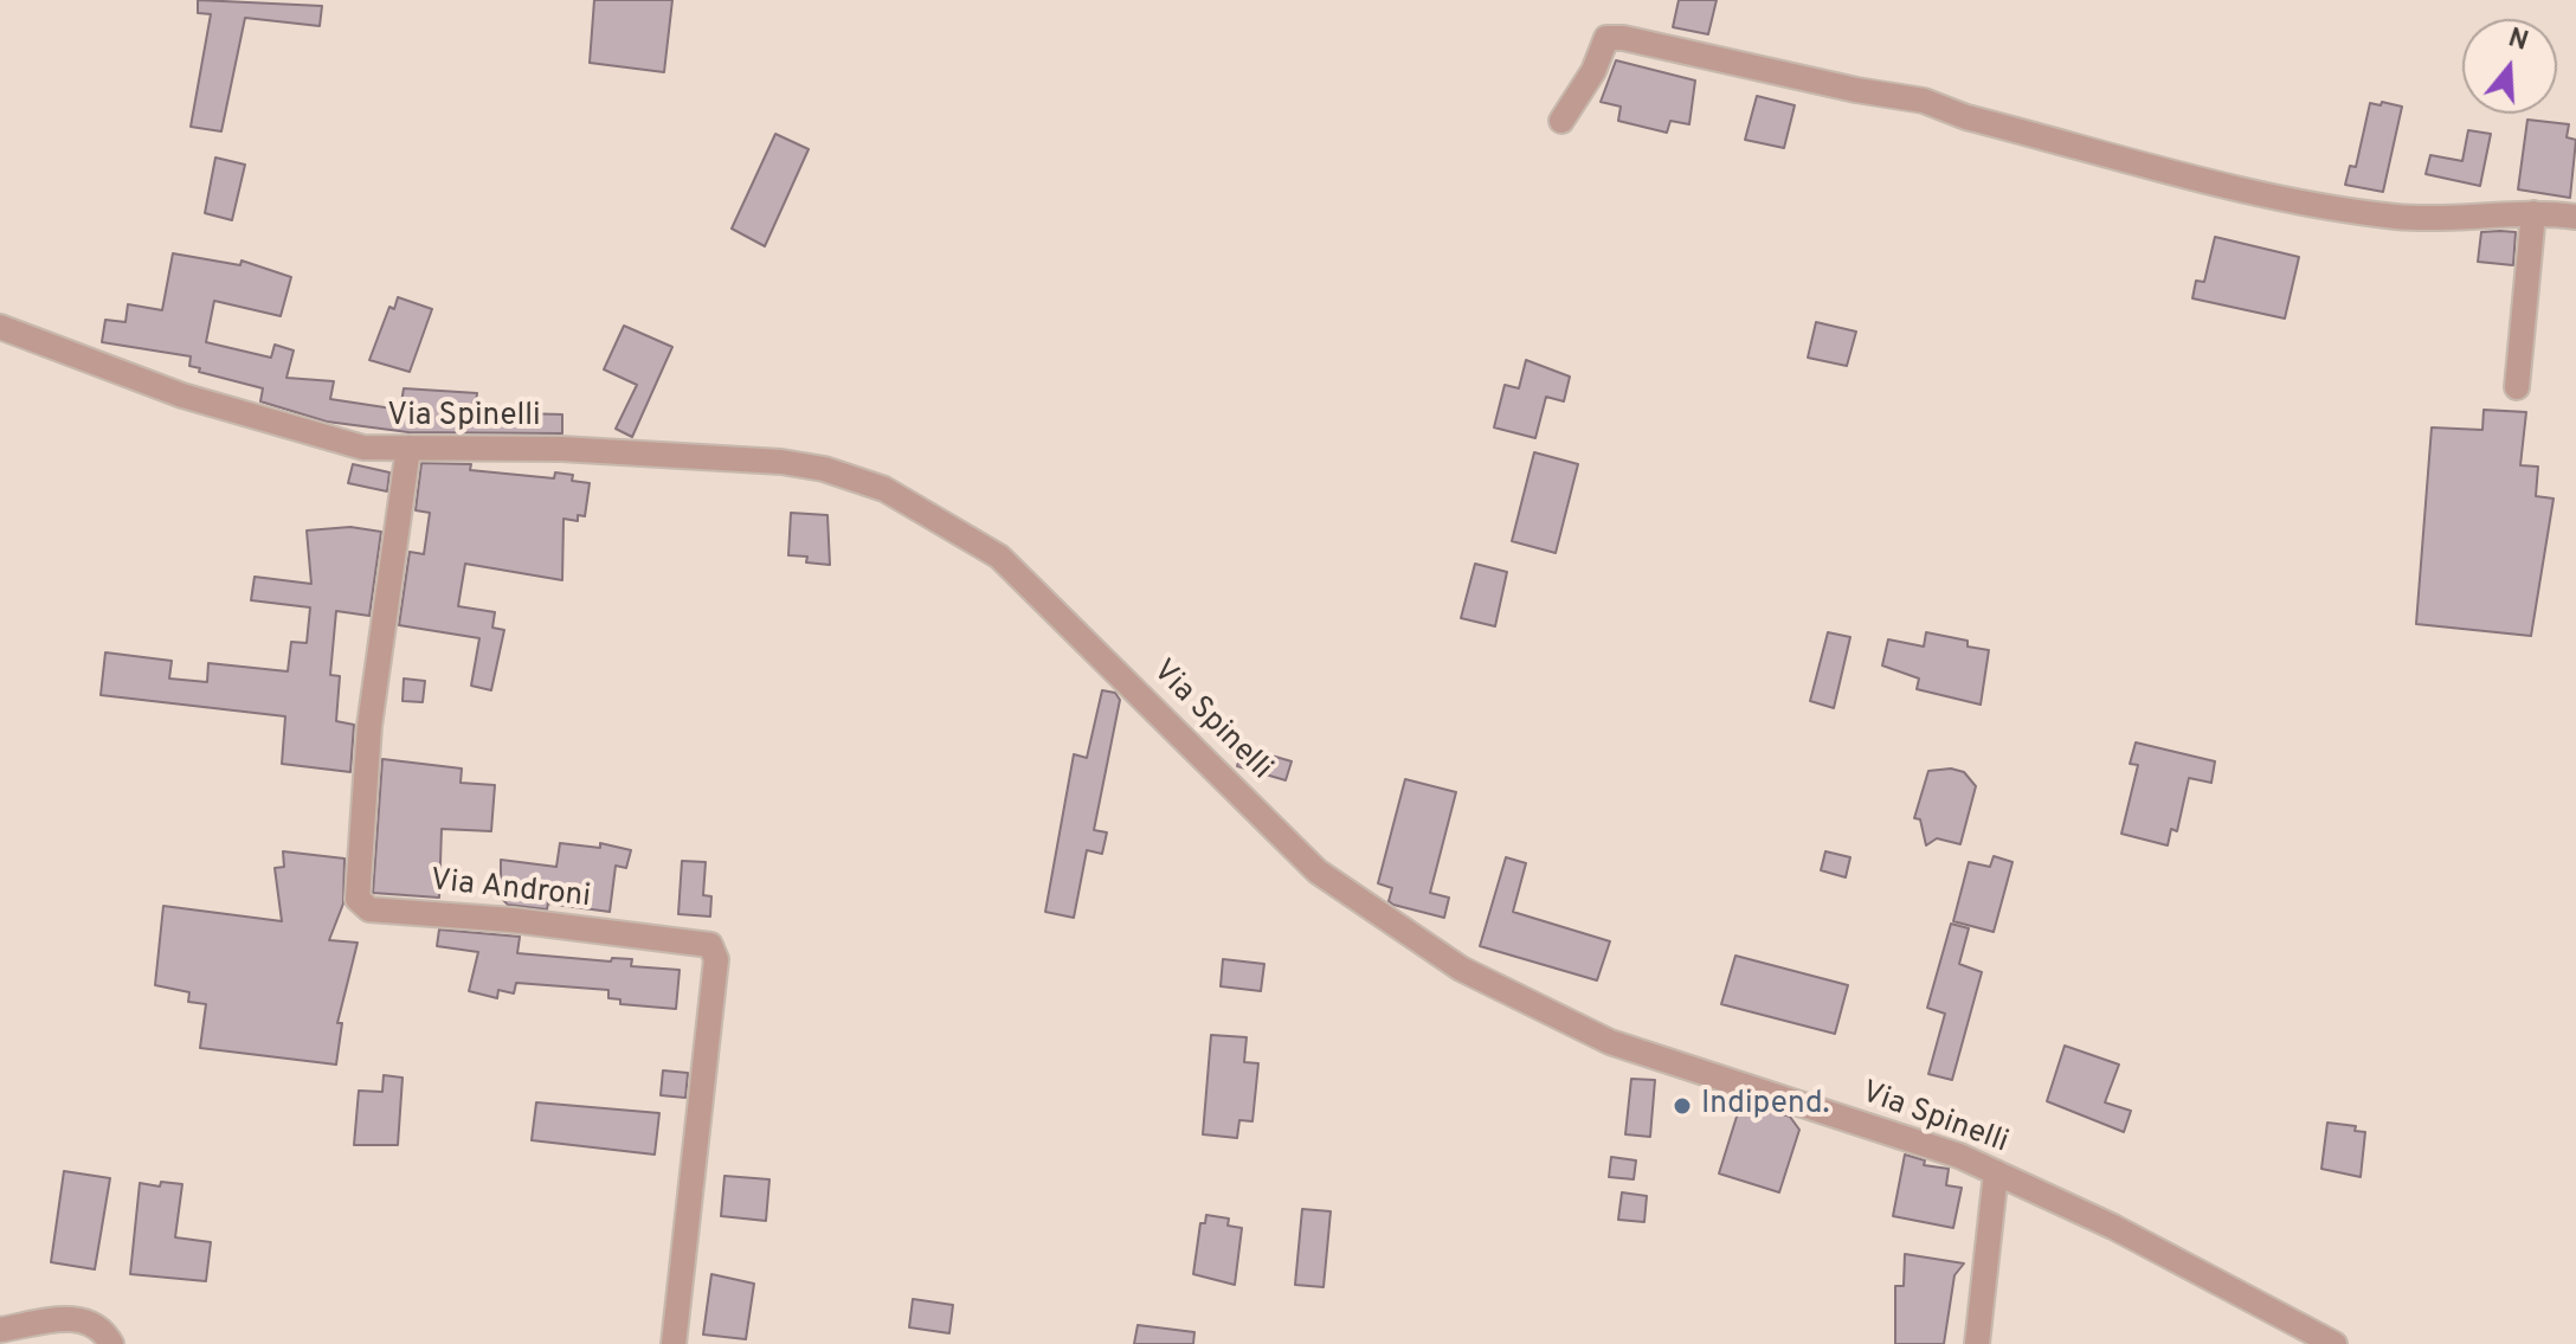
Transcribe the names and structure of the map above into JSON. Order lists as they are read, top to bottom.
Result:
{
  "streets": {
    "street": ["Via Spinelli", "Via Androni"]
  },
  "crossings": [
    ["Via Spinelli", "Via Androni"]
  ],
  "places": ["Indipend."],
  "north": "top"
}
